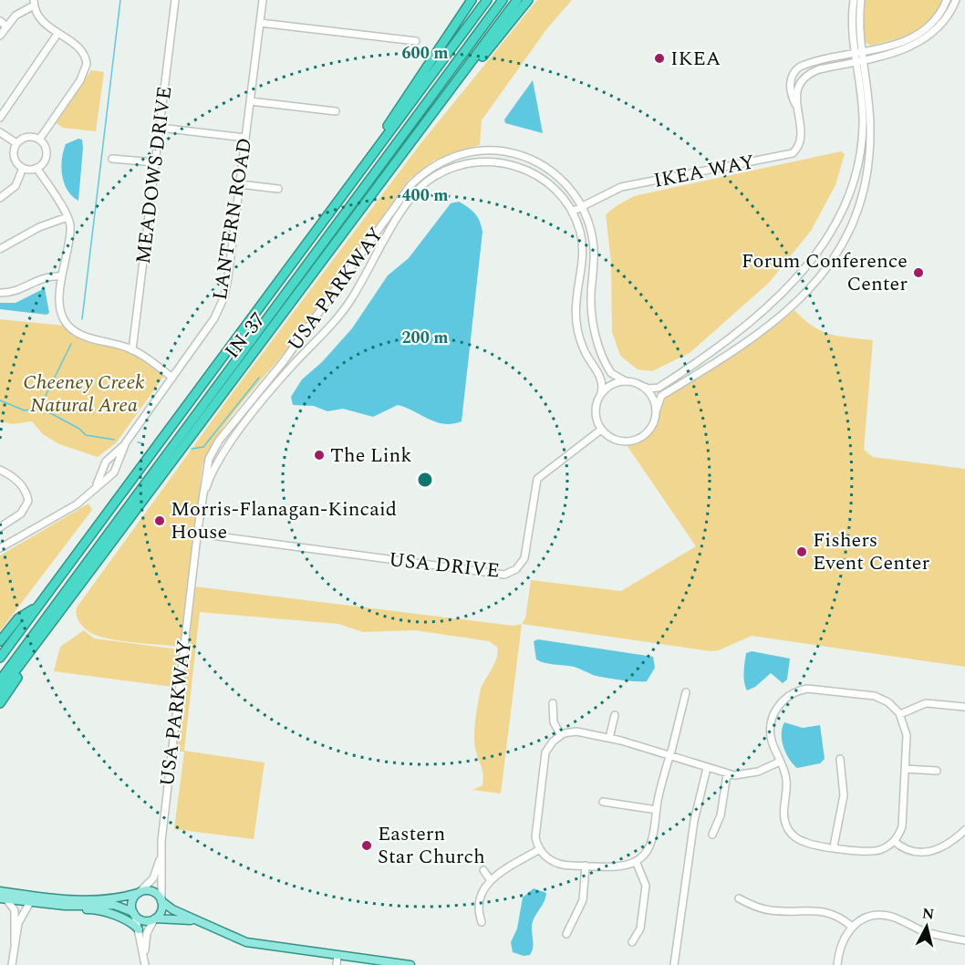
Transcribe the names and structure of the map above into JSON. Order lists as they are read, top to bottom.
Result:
{
  "streets": {
    "highway": ["IN-37"],
    "street": [
      "IKEA WAY",
      "MEADOWS DRIVE",
      "LANTERN ROAD",
      "USA PARKWAY",
      "USA DRIVE"
    ]
  },
  "crossings": [
    ["IKEA WAY", "USA PARKWAY"],
    ["USA PARKWAY", "USA DRIVE"]
  ],
  "parks": ["Cheeney Creek Natural Area"],
  "places": [
    "IKEA",
    "Forum Conference Center",
    "The Link",
    "Morris-Flanagan-Kincaid House",
    "Fishers Event Center",
    "Eastern Star Church"
  ],
  "north": "top",
  "rings": ["600 m", "400 m", "200 m"]
}
